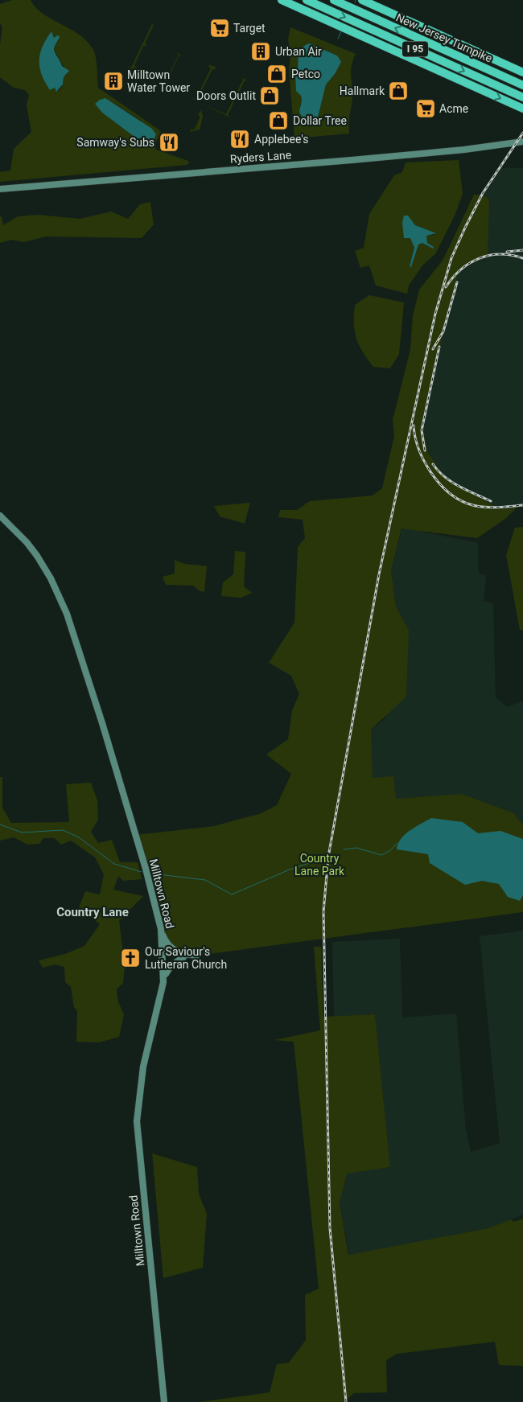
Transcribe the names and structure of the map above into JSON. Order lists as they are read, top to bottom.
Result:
{
  "streets": {
    "highway": ["New Jersey Turnpike", "I 95"],
    "street": ["Ryders Lane", "Milltown Road"]
  },
  "districts": ["Country Lane"],
  "parks": ["Country Lane Park"],
  "places": {
    "supermarket": ["Target", "Acme"],
    "building": ["Urban Air", "Milltown Water Tower"],
    "shop": [
      "Petco",
      "Hallmark",
      "Doors Outlit",
      "Dollar Tree"
    ],
    "restaurant": ["Applebee's", "Samway's Subs"],
    "church": ["Our Saviour's Lutheran Church"]
  }
}
